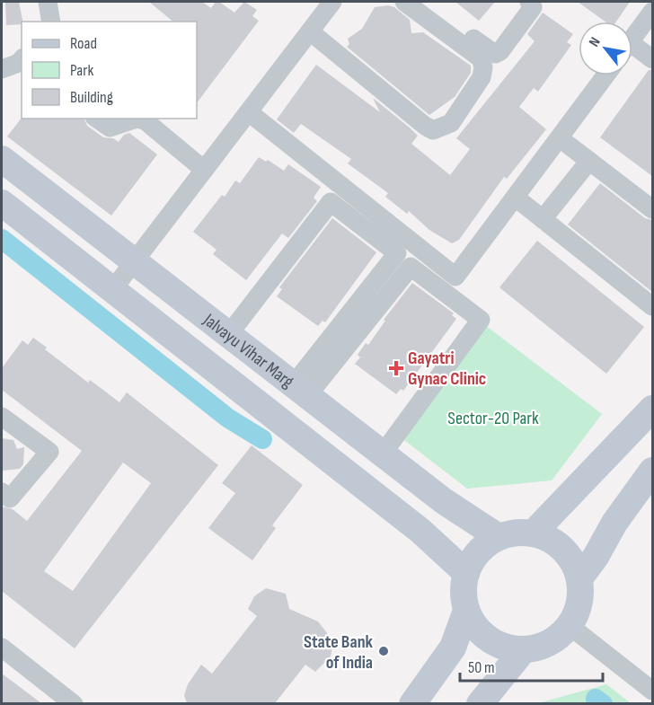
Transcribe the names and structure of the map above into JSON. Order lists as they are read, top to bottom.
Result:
{
  "streets": {
    "main road": ["Jalvayu Vihar Marg"]
  },
  "parks": ["Sector-20 Park"],
  "places": {
    "health": ["Gayatri Gynac Clinic"],
    "other": ["State Bank of India"]
  },
  "legend": ["Road", "Park", "Building"],
  "scale_bar": "50 m",
  "north": "top left"
}
